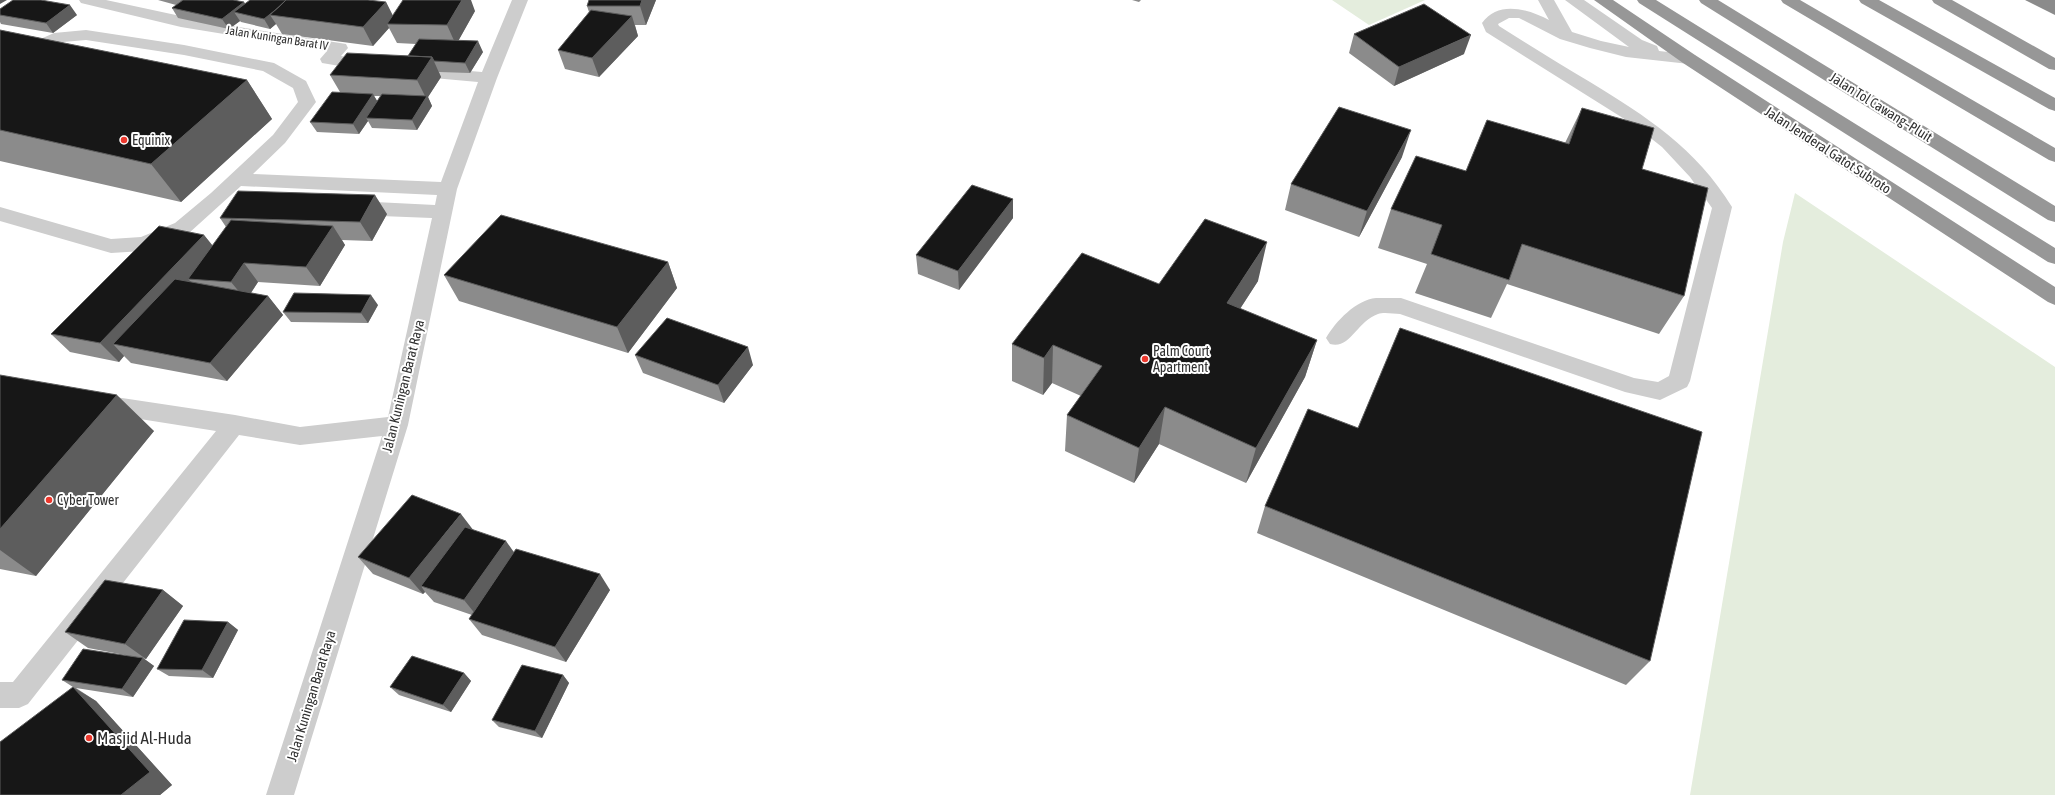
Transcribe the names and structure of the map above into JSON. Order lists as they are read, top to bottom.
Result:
{
  "streets": {
    "highway": ["Jalan Tol Cawang–Pluit", "Jalan Jenderal Gatot Subroto"],
    "street": ["Jalan Kuningan Barat IV", "Jalan Kuningan Barat Raya"]
  },
  "crossings": [
    ["Jalan Kuningan Barat IV", "Jalan Kuningan Barat Raya"]
  ],
  "places": [
    "Equinix",
    "Palm Court Apartment",
    "Cyber Tower",
    "Masjid Al-Huda"
  ]
}
